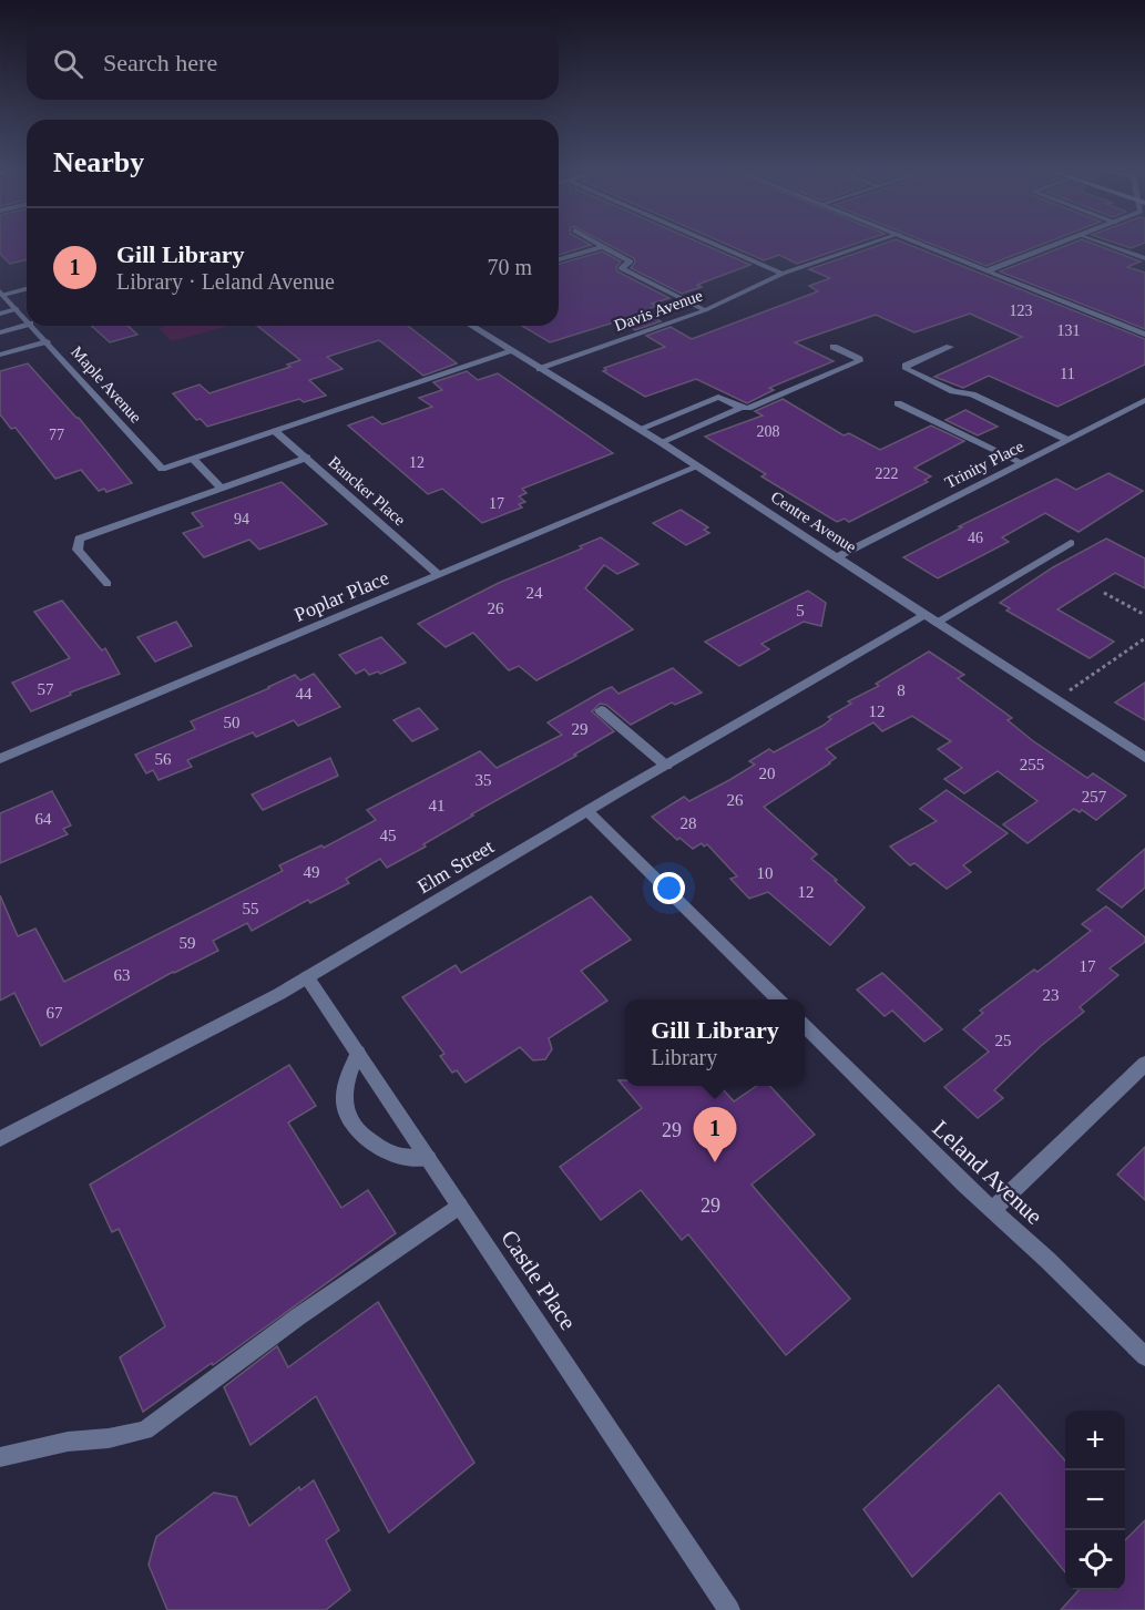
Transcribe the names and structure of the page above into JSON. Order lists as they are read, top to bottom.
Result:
{
  "streets": {
    "street": [
      "Davis Avenue",
      "Maple Avenue",
      "Trinity Place",
      "Bancker Place",
      "Centre Avenue",
      "Poplar Place",
      "Elm Street",
      "Leland Avenue",
      "Castle Place"
    ]
  },
  "crossings": [
    ["Davis Avenue", "Centre Avenue"],
    ["Trinity Place", "Centre Avenue"],
    ["Bancker Place", "Poplar Place"],
    ["Centre Avenue", "Poplar Place"],
    ["Centre Avenue", "Elm Street"],
    ["Elm Street", "Castle Place"]
  ],
  "house_numbers": [
    "123",
    "131",
    "11",
    "208",
    "77",
    "12",
    "222",
    "17",
    "94",
    "46",
    "24",
    "26",
    "5",
    "57",
    "8",
    "44",
    "12",
    "50",
    "29",
    "56",
    "255",
    "20",
    "35",
    "257",
    "26",
    "41",
    "64",
    "28",
    "45",
    "49",
    "10",
    "12",
    "55",
    "59",
    "17",
    "63",
    "23",
    "67",
    "25",
    "29",
    "29"
  ],
  "page": {
    "search": "Search here",
    "heading": "Nearby",
    "list": [
      {
        "mark": "1",
        "name": "Gill Library",
        "note": "Library · Leland Avenue",
        "value": "70 m"
      }
    ],
    "popup": ["Gill Library", "Library"],
    "pins": "1",
    "map_buttons": ["+", "−"]
  }
}
